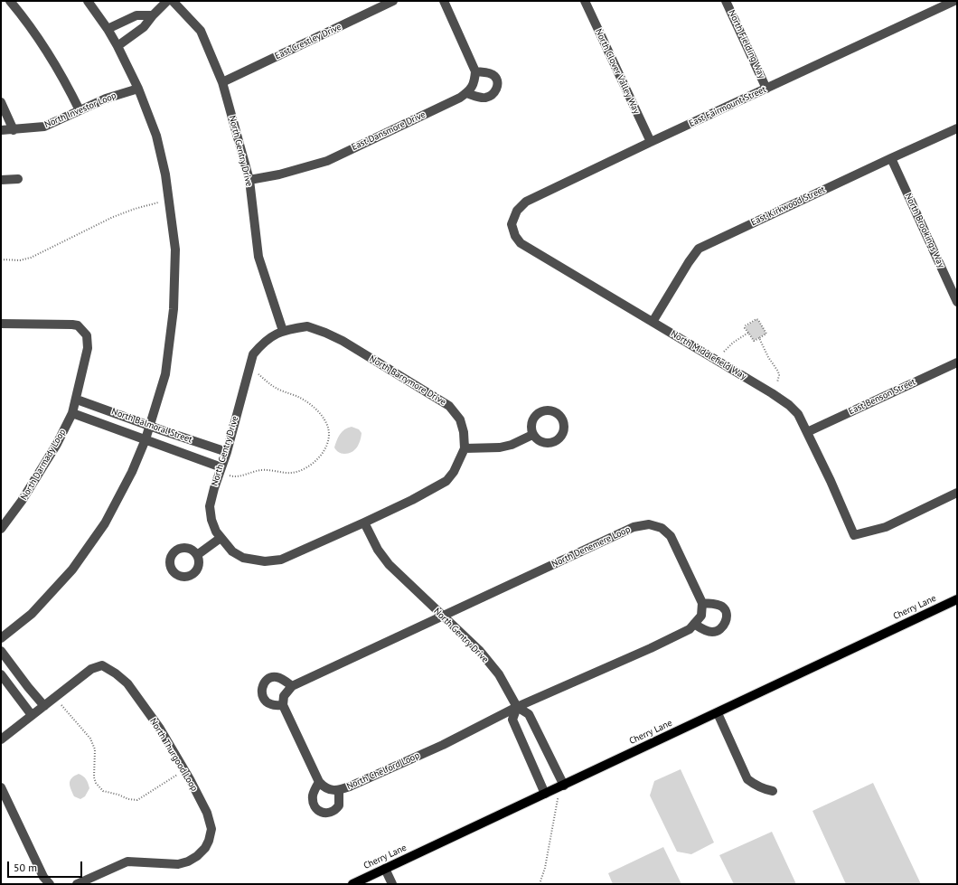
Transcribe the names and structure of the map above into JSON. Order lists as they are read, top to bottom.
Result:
{
  "streets": {
    "main road": ["Cherry Lane"],
    "street": [
      "East Crestley Drive",
      "North Fielding Way",
      "North Clover Valley Way",
      "East Fairmount Street",
      "North Investor Loop",
      "East Dansmore Drive",
      "North Gentry Drive",
      "East Kirkwood Street",
      "North Brookings Way",
      "North Middlefield Way",
      "North Barrymore Drive",
      "East Benson Street",
      "North Balmoral Street",
      "North Darmady Loop",
      "North Denemere Loop",
      "North Thurgood Loop",
      "North Chelford Loop"
    ]
  },
  "crossings": [
    ["East Crestley Drive", "North Gentry Drive"],
    ["North Fielding Way", "East Fairmount Street"],
    ["North Clover Valley Way", "East Fairmount Street"],
    ["East Fairmount Street", "North Middlefield Way"],
    ["East Dansmore Drive", "North Gentry Drive"],
    ["North Gentry Drive", "North Barrymore Drive"],
    ["North Gentry Drive", "North Balmoral Street"],
    ["North Gentry Drive", "North Denemere Loop"],
    ["North Gentry Drive", "Cherry Lane"],
    ["North Gentry Drive", "North Chelford Loop"],
    ["East Kirkwood Street", "North Brookings Way"],
    ["East Kirkwood Street", "North Middlefield Way"],
    ["North Middlefield Way", "East Benson Street"],
    ["North Balmoral Street", "North Darmady Loop"]
  ],
  "scale_bar": "50 m"
}
